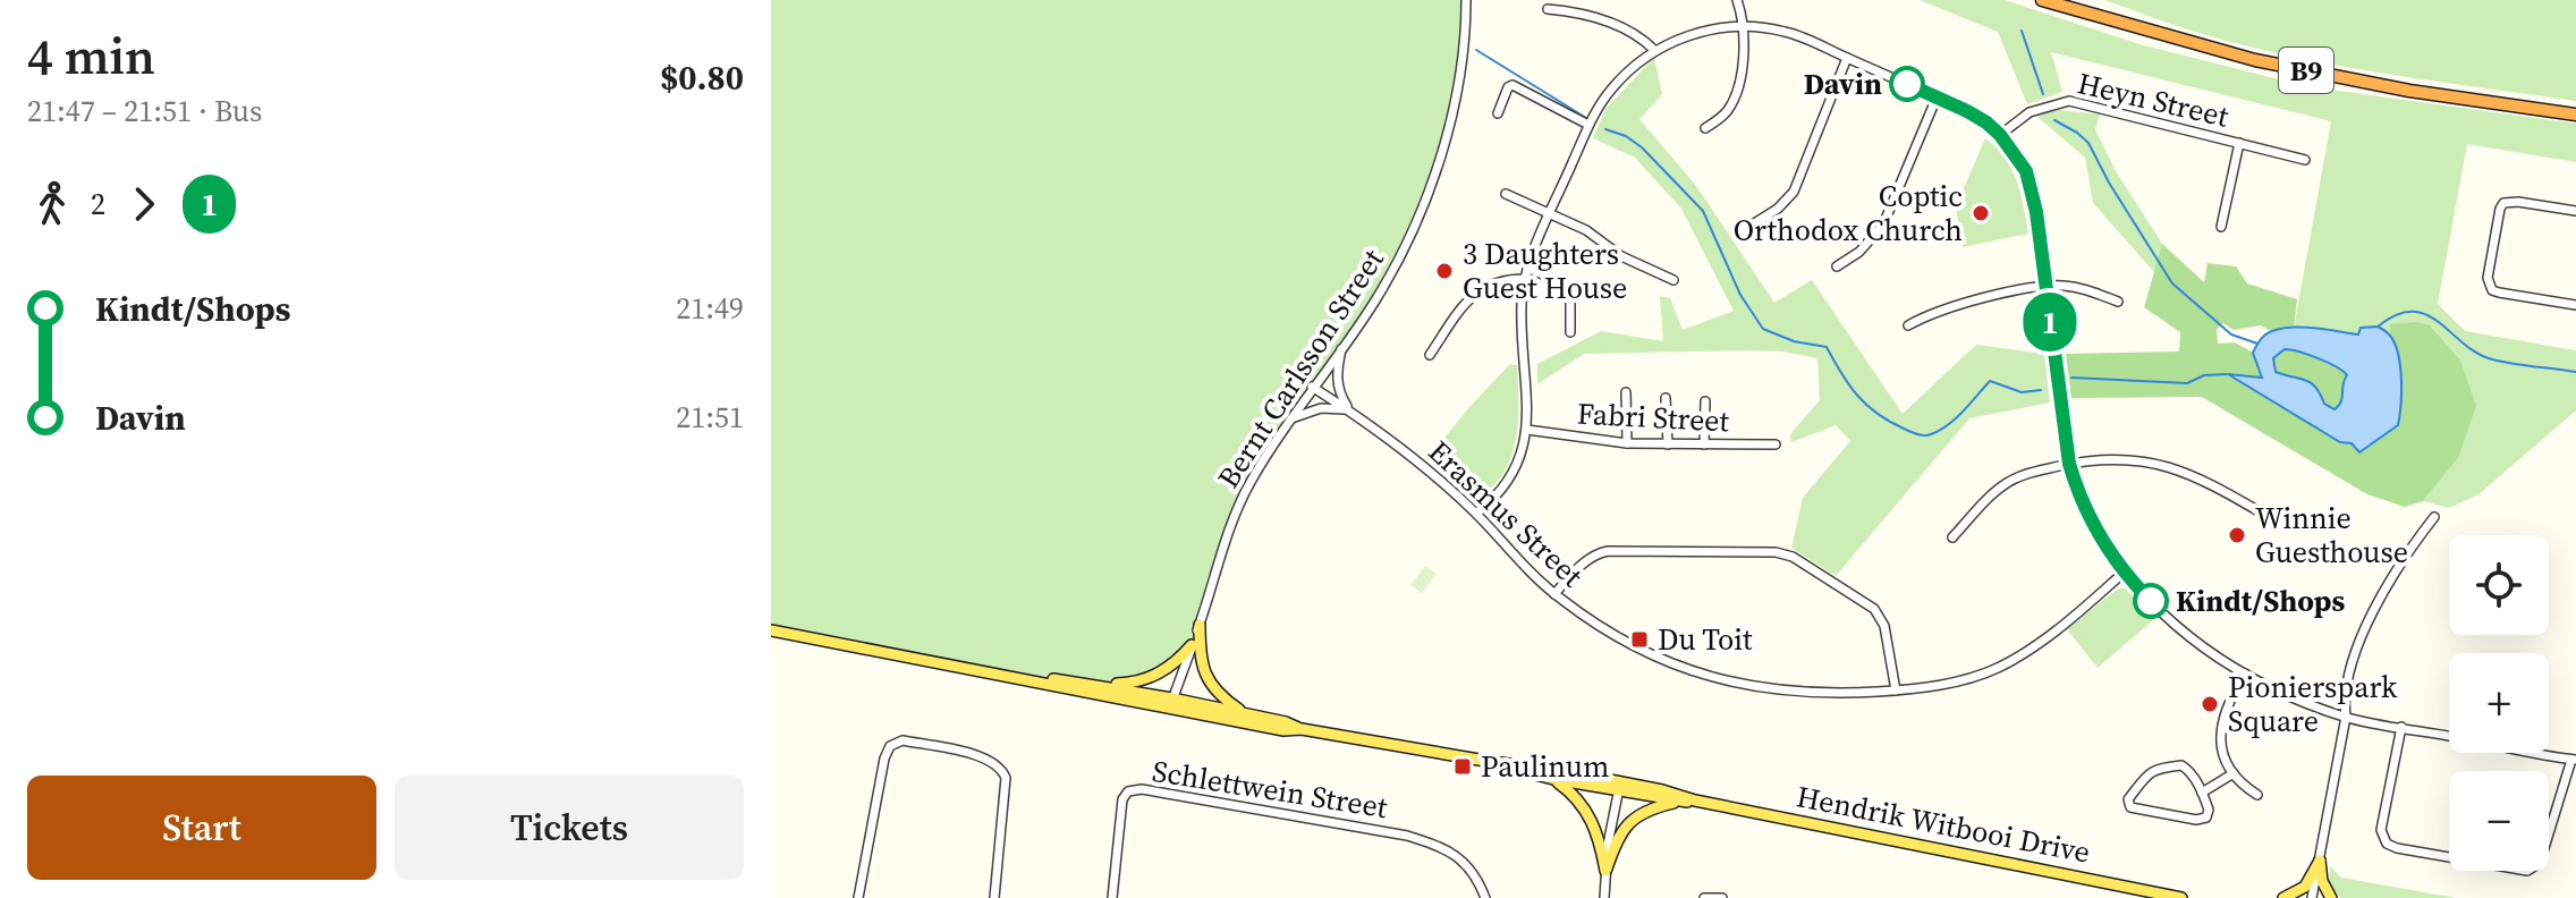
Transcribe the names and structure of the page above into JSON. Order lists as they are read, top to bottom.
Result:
{
  "streets": {
    "highway": ["B9"],
    "main road": ["Hendrik Witbooi Drive"],
    "street": [
      "Heyn Street",
      "Bernt Carlsson Street",
      "Fabri Street",
      "Erasmus Street",
      "Schlettwein Street"
    ]
  },
  "crossings": [
    ["Bernt Carlsson Street", "Erasmus Street"],
    ["Bernt Carlsson Street", "Hendrik Witbooi Drive"]
  ],
  "places": {
    "other": [
      "Davin",
      "Coptic Orthodox Church",
      "3 Daughters Guest House",
      "Winnie Guesthouse",
      "Kindt/Shops",
      "Pionierspark Square"
    ],
    "transit": ["Du Toit", "Paulinum"]
  },
  "lines": ["bus line 1"],
  "page": {
    "heading": ["4 min", "21:47 – 21:51 · Bus", "$0.80"],
    "on_map": "1",
    "legs": ["2", "1"],
    "list": [
      {
        "name": "Kindt/Shops",
        "value": "21:49"
      },
      {
        "name": "Davin",
        "value": "21:51"
      }
    ],
    "map_buttons": ["+", "−"],
    "buttons": ["Start", "Tickets"]
  }
}
